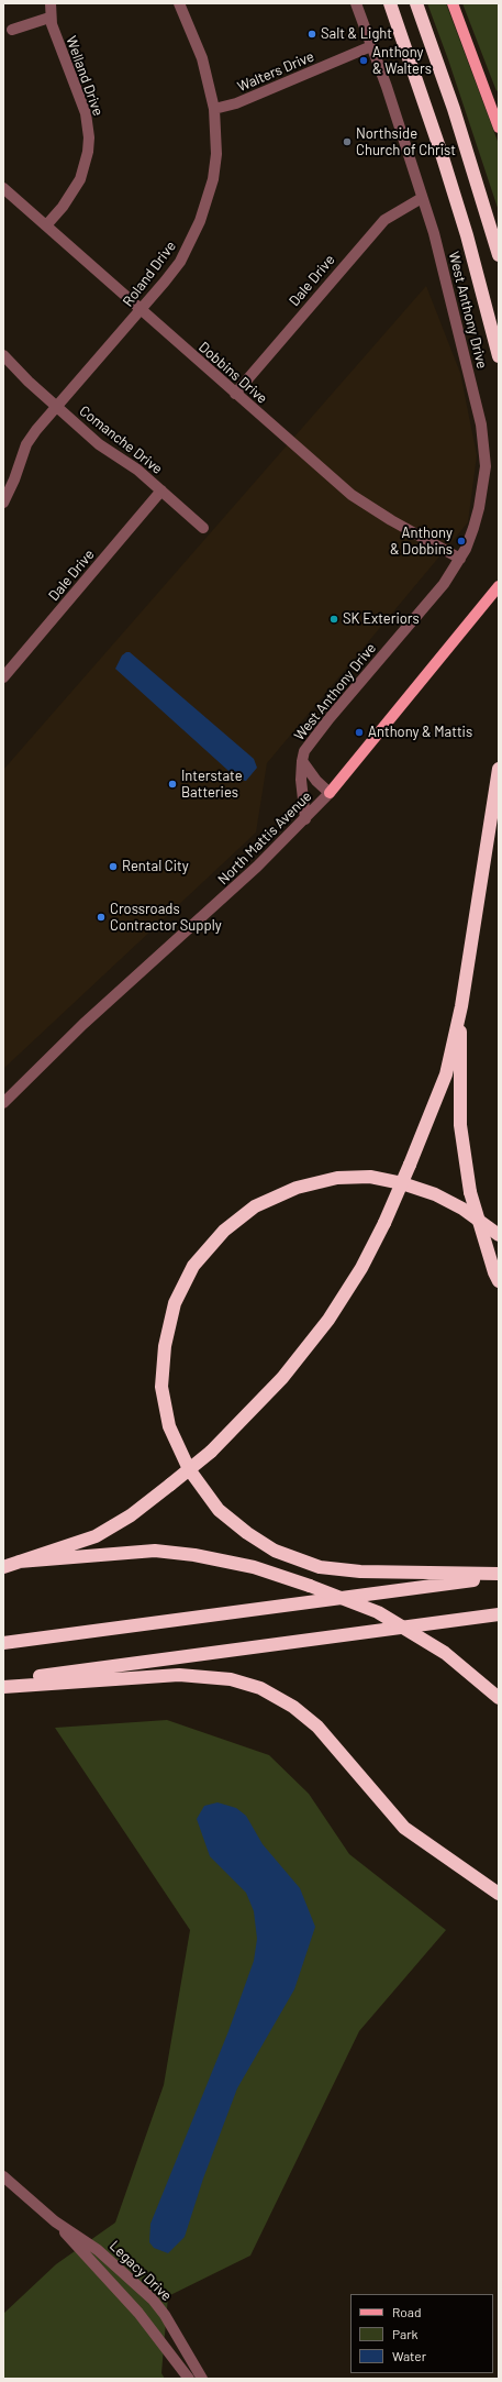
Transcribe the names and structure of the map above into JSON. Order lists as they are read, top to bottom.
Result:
{
  "streets": {
    "main road": ["North Mattis Avenue"],
    "street": [
      "Walters Drive",
      "Welland Drive",
      "Roland Drive",
      "Dale Drive",
      "West Anthony Drive",
      "Dobbins Drive",
      "Comanche Drive",
      "Legacy Drive"
    ]
  },
  "crossings": [
    ["Walters Drive", "Roland Drive"],
    ["Walters Drive", "West Anthony Drive"],
    ["Welland Drive", "Dobbins Drive"],
    ["Roland Drive", "Dobbins Drive"],
    ["Roland Drive", "Comanche Drive"],
    ["Dale Drive", "West Anthony Drive"],
    ["Dale Drive", "Dobbins Drive"],
    ["Dale Drive", "Comanche Drive"],
    ["West Anthony Drive", "Dobbins Drive"],
    ["West Anthony Drive", "North Mattis Avenue"]
  ],
  "places": [
    "Salt & Light",
    "Anthony & Walters",
    "Northside Church of Christ",
    "Anthony & Dobbins",
    "SK Exteriors",
    "Anthony & Mattis",
    "Interstate Batteries",
    "Rental City",
    "Crossroads Contractor Supply"
  ],
  "legend": ["Road", "Park", "Water"]
}
